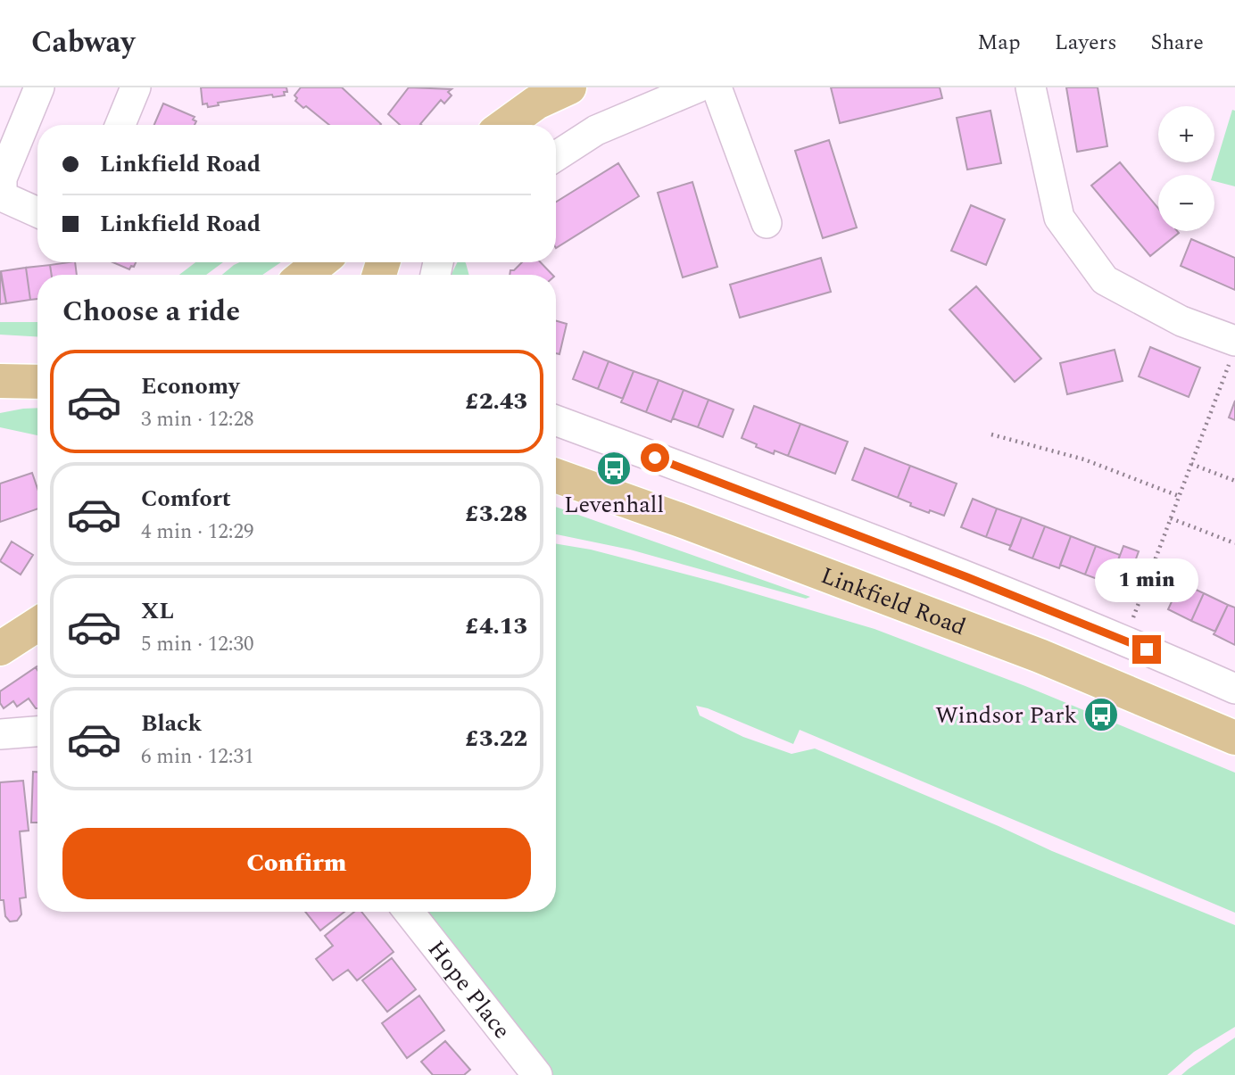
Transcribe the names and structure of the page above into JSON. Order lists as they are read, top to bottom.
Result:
{
  "streets": {
    "main road": ["Linkfield Road"],
    "street": ["Hope Place"]
  },
  "places": {
    "bus stop": ["Levenhall", "Windsor Park"]
  },
  "page": {
    "header": "Cabway",
    "nav": ["Map", "Layers", "Share"],
    "map_buttons": ["+", "−"],
    "banner": ["Linkfield Road", "Linkfield Road"],
    "heading": "Choose a ride",
    "list": [
      {
        "name": "Economy",
        "note": "3 min · 12:28",
        "value": "£2.43"
      },
      {
        "name": "Comfort",
        "note": "4 min · 12:29",
        "value": "£3.28"
      },
      {
        "name": "XL",
        "note": "5 min · 12:30",
        "value": "£4.13"
      },
      {
        "name": "Black",
        "note": "6 min · 12:31",
        "value": "£3.22"
      }
    ],
    "bubble": "1 min",
    "buttons": "Confirm"
  }
}
